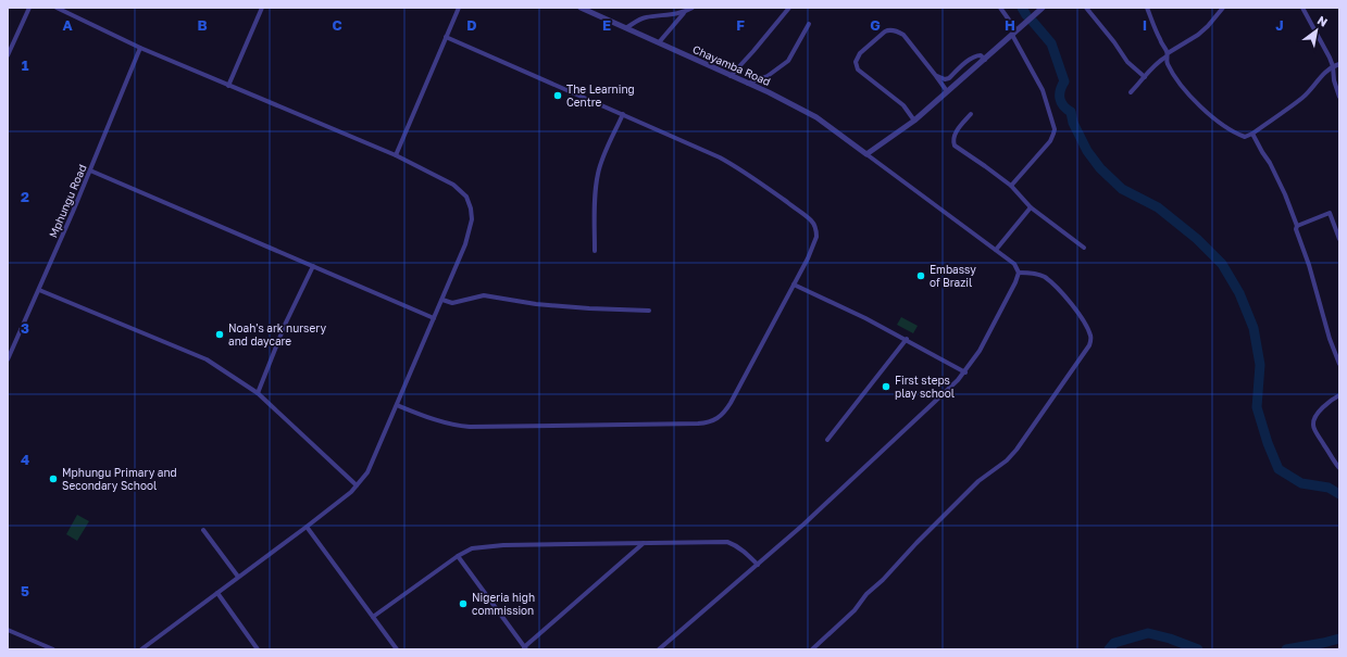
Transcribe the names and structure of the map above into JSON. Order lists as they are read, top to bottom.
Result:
{
  "streets": {
    "street": ["Chayamba Road", "Mphungu Road"]
  },
  "places": [
    "The Learning Centre",
    "Embassy of Brazil",
    "Noah's ark nursery and daycare",
    "First steps play school",
    "Mphungu Primary and Secondary School",
    "Nigeria high commission"
  ],
  "north": "top right",
  "grid": {
    "columns": [
      "A",
      "B",
      "C",
      "D",
      "E",
      "F",
      "G",
      "H",
      "I",
      "J"
    ],
    "rows": [
      "1",
      "2",
      "3",
      "4",
      "5"
    ]
  }
}
